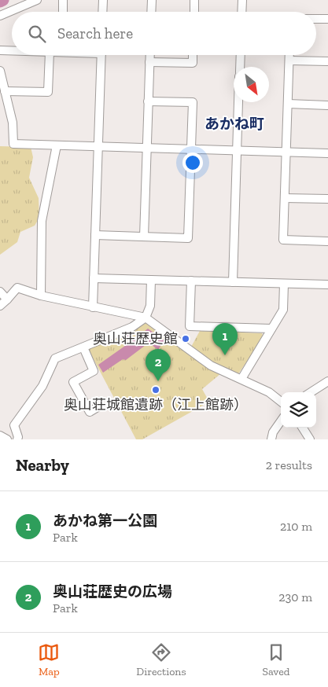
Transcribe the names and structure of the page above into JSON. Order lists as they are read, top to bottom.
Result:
{
  "districts": ["あかね町"],
  "places": ["奥山荘歴史館", "奥山荘城館遺跡（江上館跡）"],
  "north": "bottom right",
  "page": {
    "search": "Search here",
    "pins": ["1", "2"],
    "heading": ["Nearby", "2 results"],
    "list": [
      {
        "mark": "1",
        "name": "あかね第一公園",
        "note": "Park",
        "value": "210 m"
      },
      {
        "mark": "2",
        "name": "奥山荘歴史の広場",
        "note": "Park",
        "value": "230 m"
      }
    ],
    "nav": ["Map", "Directions", "Saved"]
  }
}
